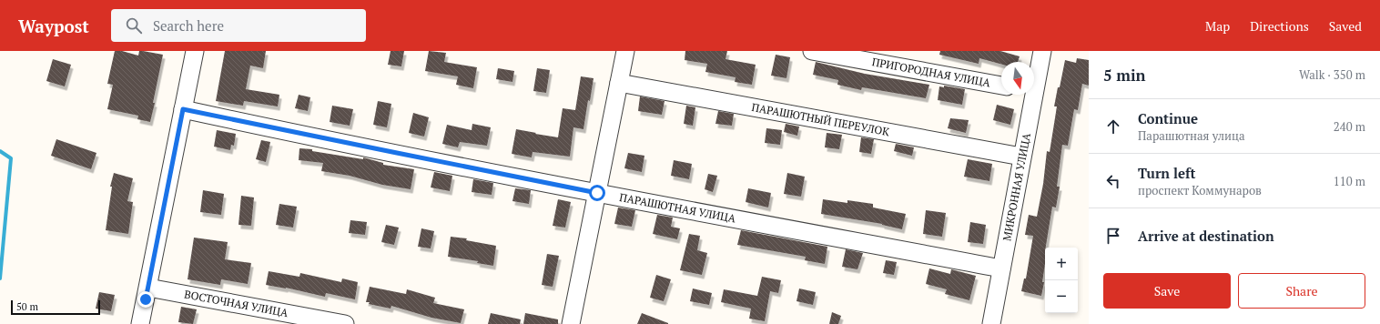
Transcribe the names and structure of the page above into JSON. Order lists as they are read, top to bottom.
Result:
{
  "streets": {
    "street": [
      "ПРИГОРОДНАЯ УЛИЦА",
      "ПАРАШЮТНЫЙ ПЕРЕУЛОК",
      "МИКРОННАЯ УЛИЦА",
      "ПАРАШЮТНАЯ УЛИЦА",
      "ВОСТОЧНАЯ УЛИЦА"
    ]
  },
  "crossings": [
    ["ПАРАШЮТНЫЙ ПЕРЕУЛОК", "МИКРОННАЯ УЛИЦА"],
    ["МИКРОННАЯ УЛИЦА", "ПАРАШЮТНАЯ УЛИЦА"]
  ],
  "scale_bar": "50 m",
  "north": "bottom",
  "page": {
    "header": "Waypost",
    "search": "Search here",
    "nav": ["Map", "Directions", "Saved"],
    "heading": ["5 min", "Walk · 350 m"],
    "list": [
      ["Continue", "Парашютная улица", "240 m"],
      ["Turn left", "проспект Коммунаров", "110 m"],
      "Arrive at destination"
    ],
    "map_buttons": ["+", "−"],
    "buttons": ["Save", "Share"],
    "scale": "50 m"
  }
}
